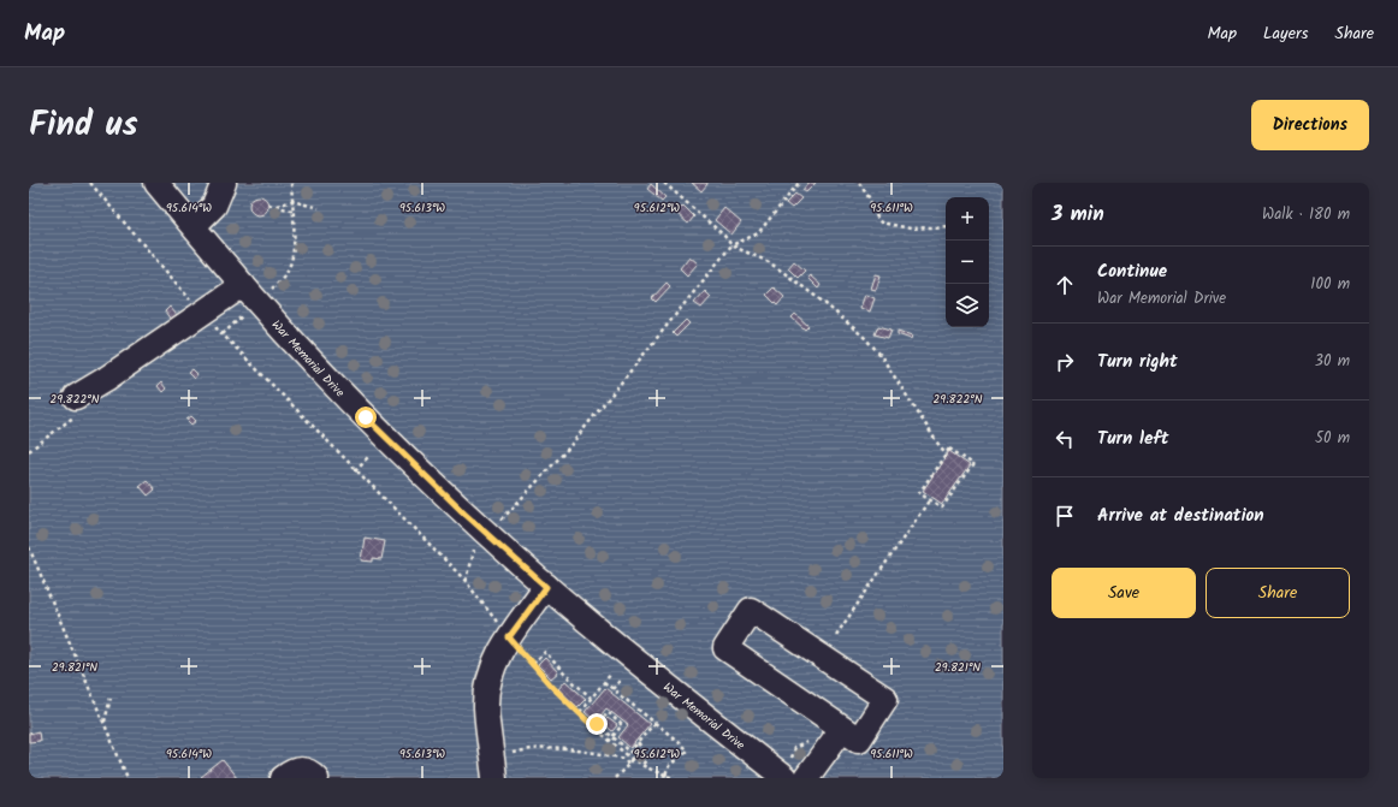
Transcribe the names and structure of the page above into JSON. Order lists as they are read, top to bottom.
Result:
{
  "streets": {
    "street": ["War Memorial Drive"]
  },
  "page": {
    "header": "Map",
    "nav": ["Map", "Layers", "Share"],
    "title": "Find us",
    "buttons": [
      "Directions",
      ["Save", "Share"]
    ],
    "heading": ["3 min", "Walk · 180 m"],
    "map_buttons": ["+", "−"],
    "list": [
      ["Continue", "War Memorial Drive", "100 m"],
      ["Turn right", "30 m"],
      ["Turn left", "50 m"],
      "Arrive at destination"
    ]
  },
  "coordinates": [
    "95.614°W",
    "95.613°W",
    "95.612°W",
    "95.611°W",
    "29.822°N",
    "29.821°N"
  ]
}
